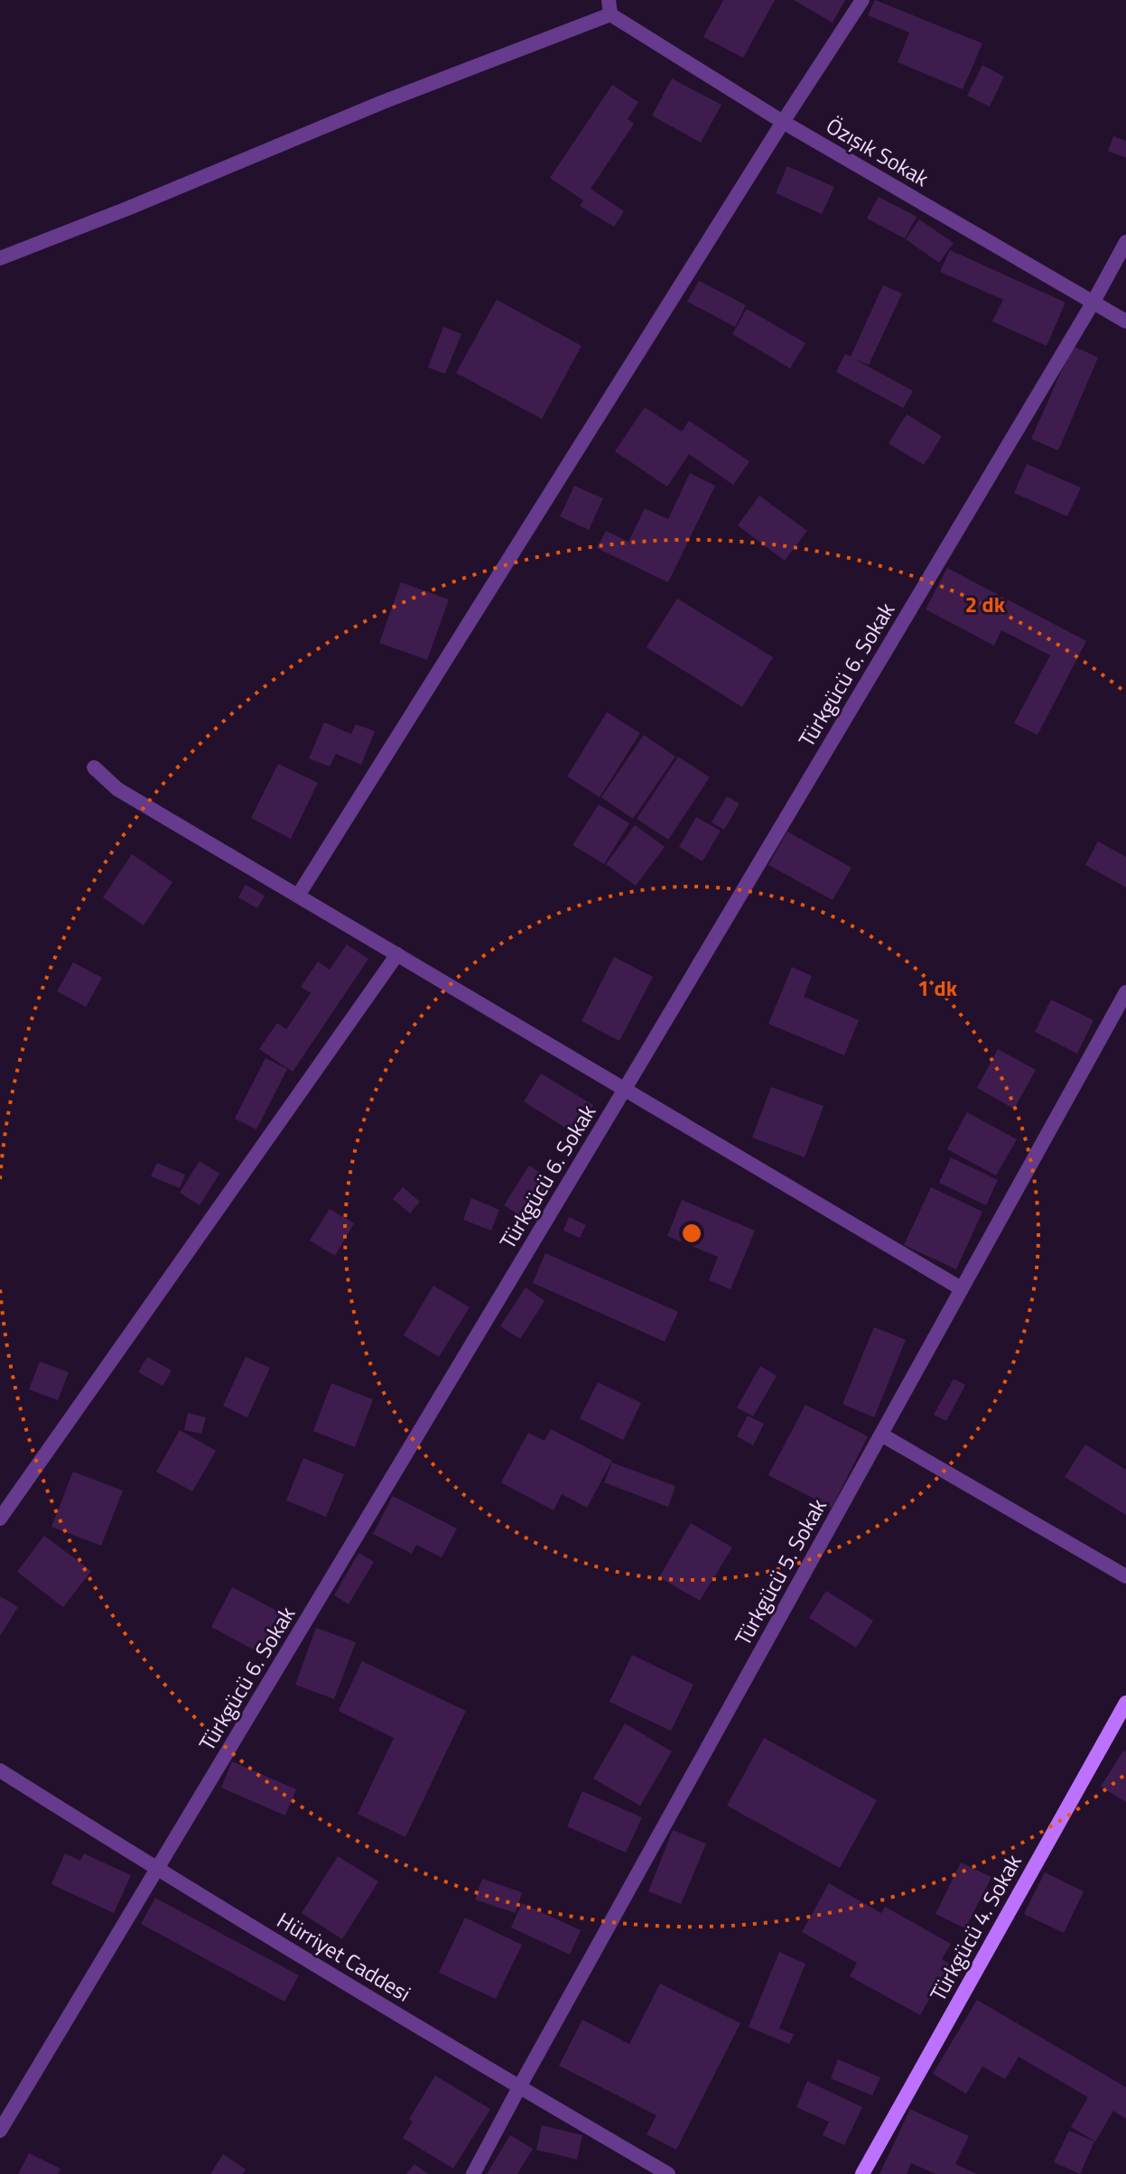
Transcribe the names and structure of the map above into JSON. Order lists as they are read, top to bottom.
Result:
{
  "streets": {
    "main road": ["Türkgücü 4. Sokak"],
    "street": [
      "Özışık Sokak",
      "Türkgücü 6. Sokak",
      "Türkgücü 5. Sokak",
      "Hürriyet Caddesi"
    ]
  },
  "crossings": [
    ["Özışık Sokak", "Türkgücü 6. Sokak"],
    ["Türkgücü 6. Sokak", "Hürriyet Caddesi"],
    ["Türkgücü 5. Sokak", "Hürriyet Caddesi"]
  ],
  "rings": ["2 dk", "1 dk"]
}
